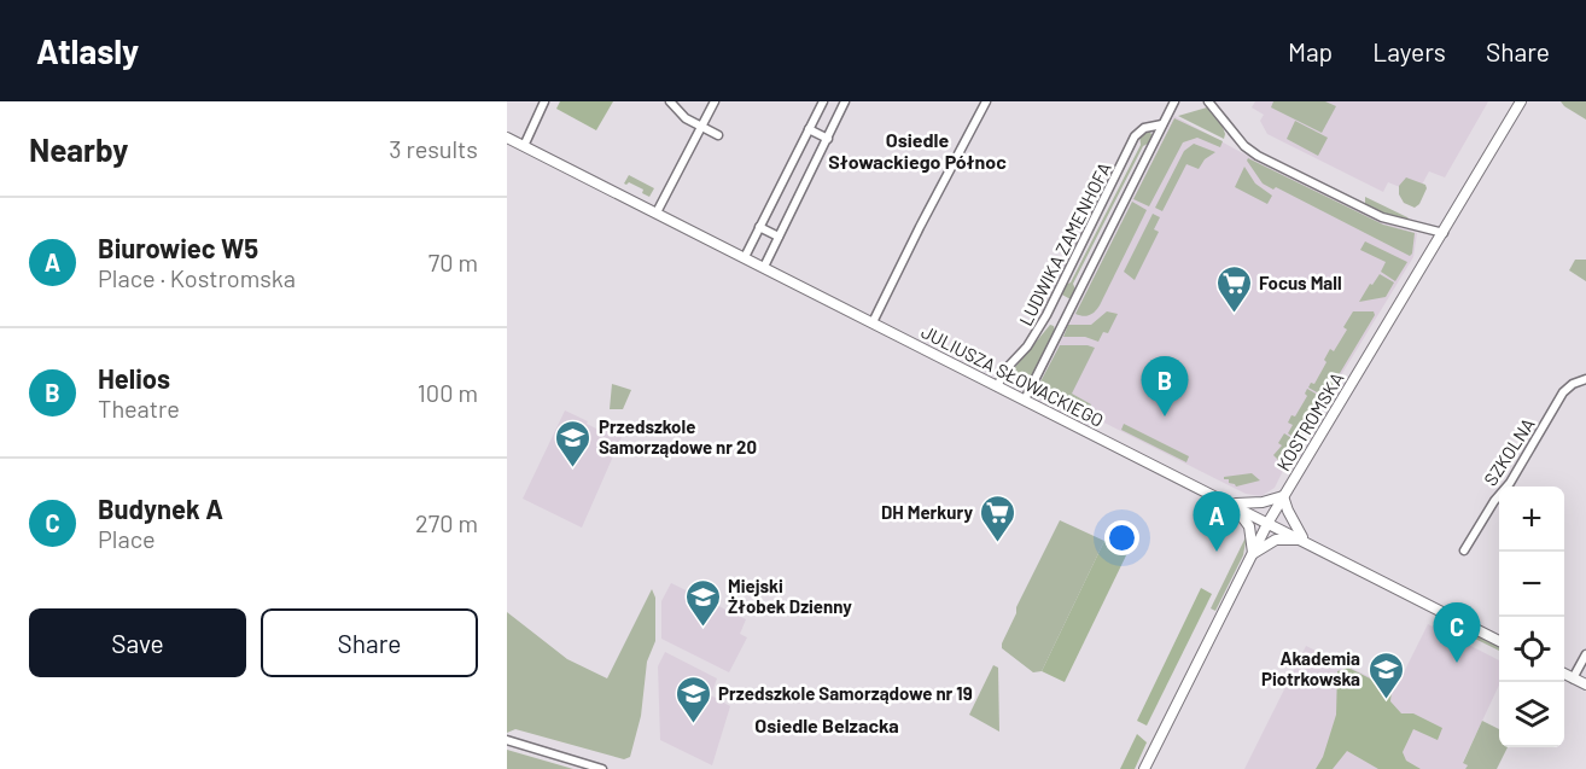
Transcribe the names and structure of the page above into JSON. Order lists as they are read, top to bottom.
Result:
{
  "streets": {
    "street": [
      "LUDWIKA ZAMENHOFA",
      "JULIUSZA SŁOWACKIEGO",
      "KOSTROMSKA",
      "SZKOLNA"
    ]
  },
  "crossings": [
    ["LUDWIKA ZAMENHOFA", "JULIUSZA SŁOWACKIEGO"],
    ["JULIUSZA SŁOWACKIEGO", "KOSTROMSKA"]
  ],
  "districts": ["Osiedle Słowackiego Północ", "Osiedle Belzacka"],
  "places": {
    "supermarket": ["Focus Mall", "DH Merkury"],
    "school or university": [
      "Przedszkole Samorządowe nr 20",
      "Miejski Żłobek Dzienny",
      "Akademia Piotrkowska",
      "Przedszkole Samorządowe nr 19"
    ]
  },
  "page": {
    "header": "Atlasly",
    "nav": ["Map", "Layers", "Share"],
    "heading": ["Nearby", "3 results"],
    "list": [
      {
        "mark": "A",
        "name": "Biurowiec W5",
        "note": "Place · Kostromska",
        "value": "70 m"
      },
      {
        "mark": "B",
        "name": "Helios",
        "note": "Theatre",
        "value": "100 m"
      },
      {
        "mark": "C",
        "name": "Budynek A",
        "note": "Place",
        "value": "270 m"
      }
    ],
    "pins": ["B", "A", "C"],
    "map_buttons": ["+", "−"],
    "buttons": ["Save", "Share"]
  }
}
